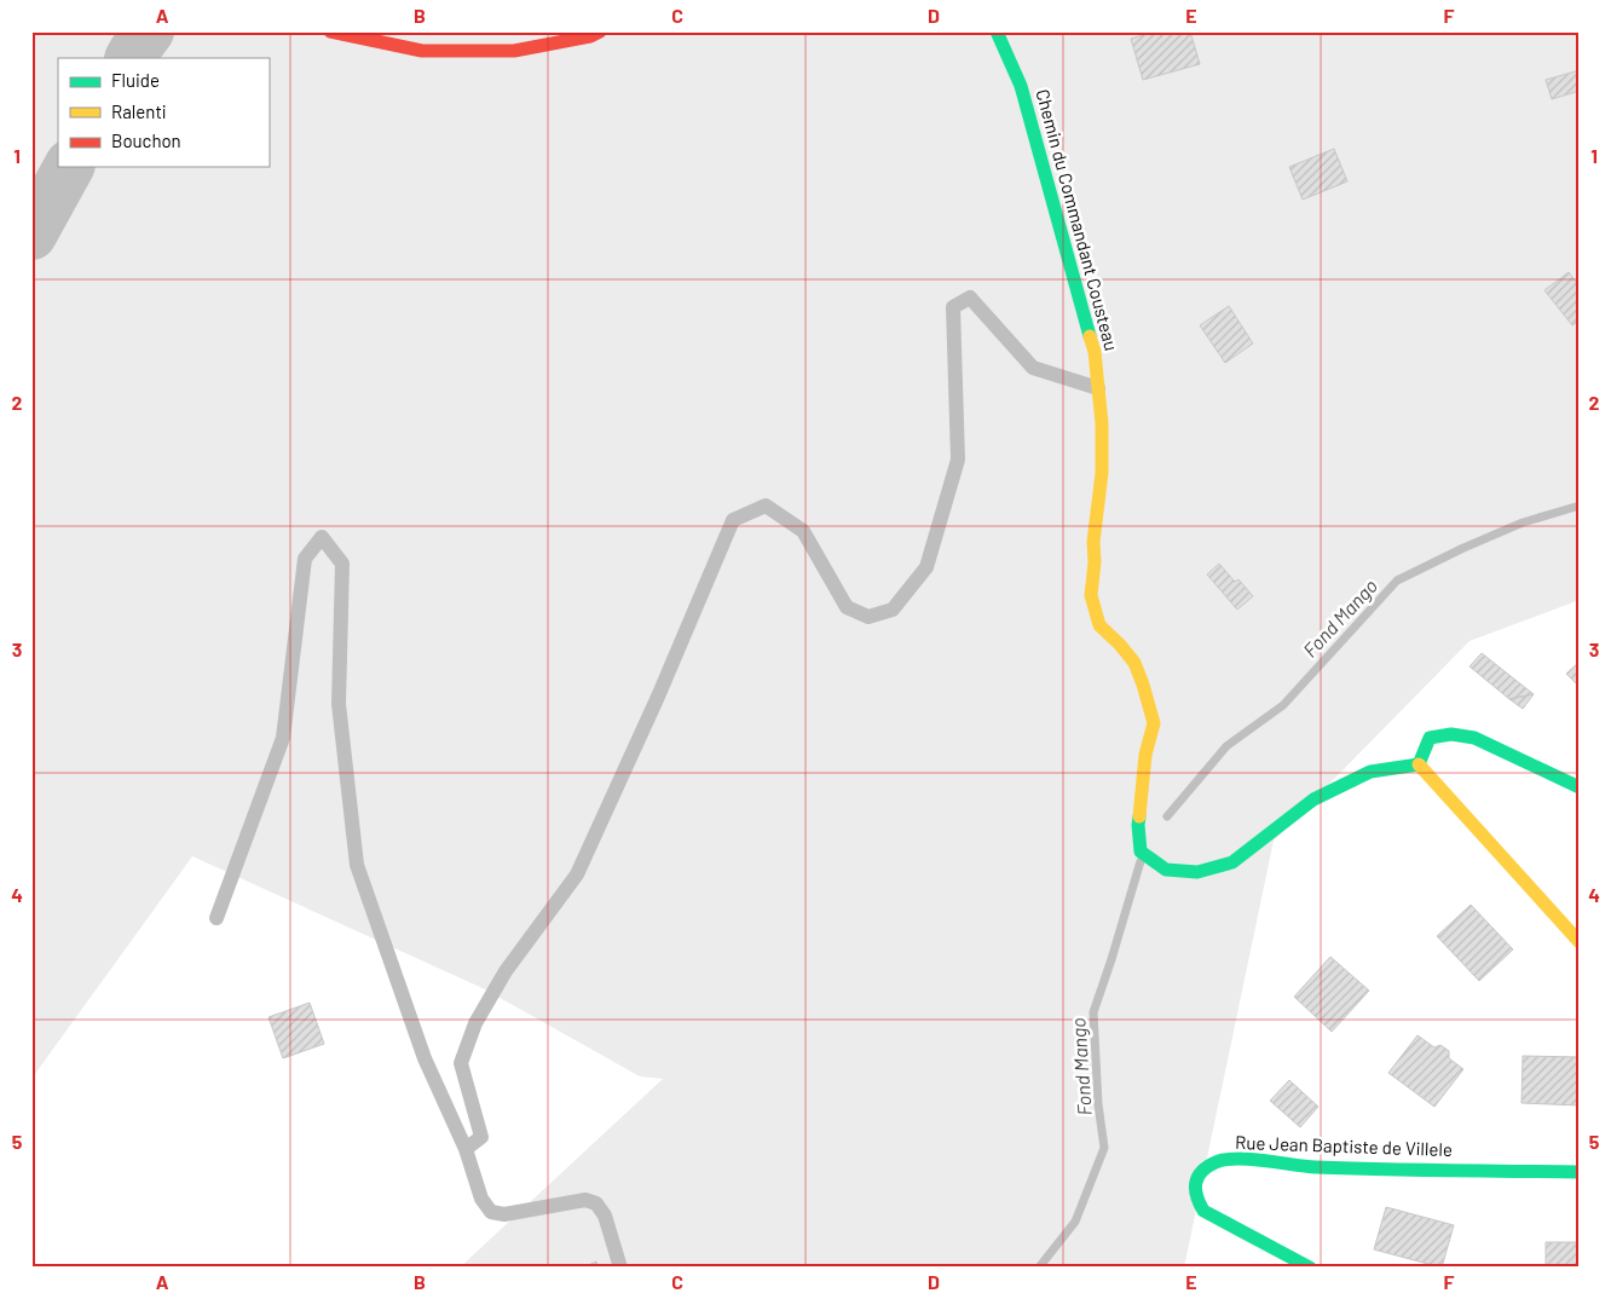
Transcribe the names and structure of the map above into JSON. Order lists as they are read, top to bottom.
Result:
{
  "streets": {
    "main road": ["Chemin du Commandant Cousteau", "Rue Jean Baptiste de Villele"]
  },
  "water": ["Fond Mango"],
  "legend": ["Fluide", "Ralenti", "Bouchon"],
  "grid": {
    "columns": [
      "A",
      "B",
      "C",
      "D",
      "E",
      "F"
    ],
    "rows": [
      "1",
      "2",
      "3",
      "4",
      "5"
    ]
  }
}
